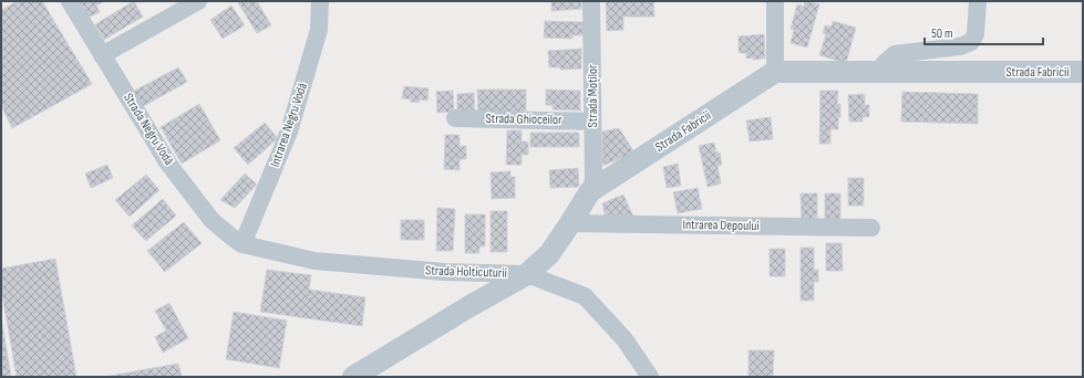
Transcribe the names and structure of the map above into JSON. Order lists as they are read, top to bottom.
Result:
{
  "streets": {
    "street": [
      "Strada Fabricii",
      "Strada Moților",
      "Strada Ghioceilor",
      "Intrarea Negru Vodă",
      "Strada Negru Vodă",
      "Intrarea Depoului",
      "Strada Holticuturii"
    ]
  },
  "crossings": [
    ["Strada Fabricii", "Strada Moților"],
    ["Strada Fabricii", "Intrarea Depoului"],
    ["Strada Fabricii", "Strada Holticuturii"],
    ["Strada Moților", "Strada Ghioceilor"],
    ["Intrarea Negru Vodă", "Strada Negru Vodă"],
    ["Intrarea Negru Vodă", "Strada Holticuturii"],
    ["Strada Negru Vodă", "Strada Holticuturii"]
  ],
  "scale_bar": "50 m"
}
